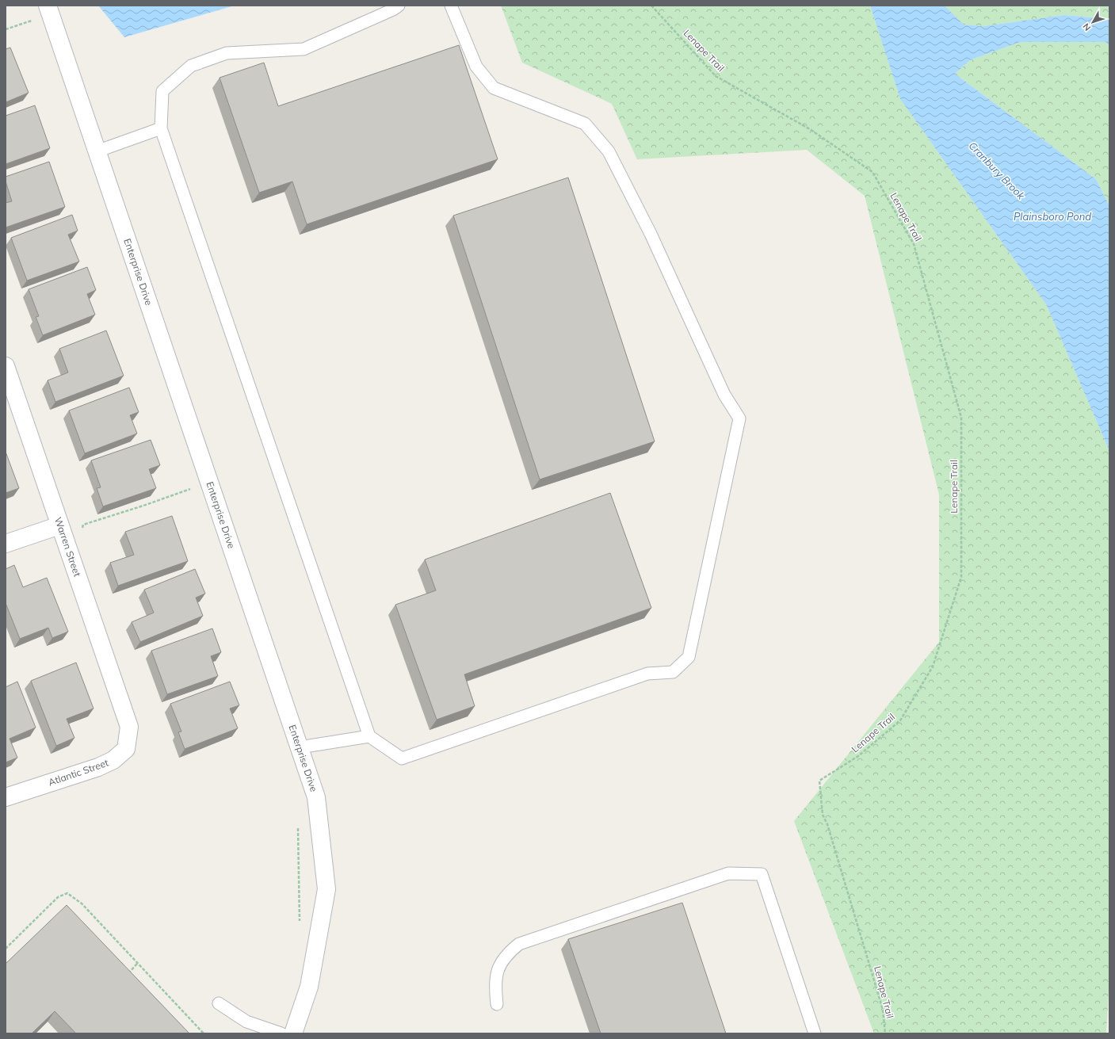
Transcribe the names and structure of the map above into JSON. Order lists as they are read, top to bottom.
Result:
{
  "streets": {
    "street": ["Enterprise Drive", "Warren Street", "Atlantic Street"],
    "path": ["Lenape Trail"]
  },
  "crossings": [
    ["Warren Street", "Atlantic Street"]
  ],
  "water": ["Cranbury Brook", "Plainsboro Pond"],
  "north": "bottom left"
}
